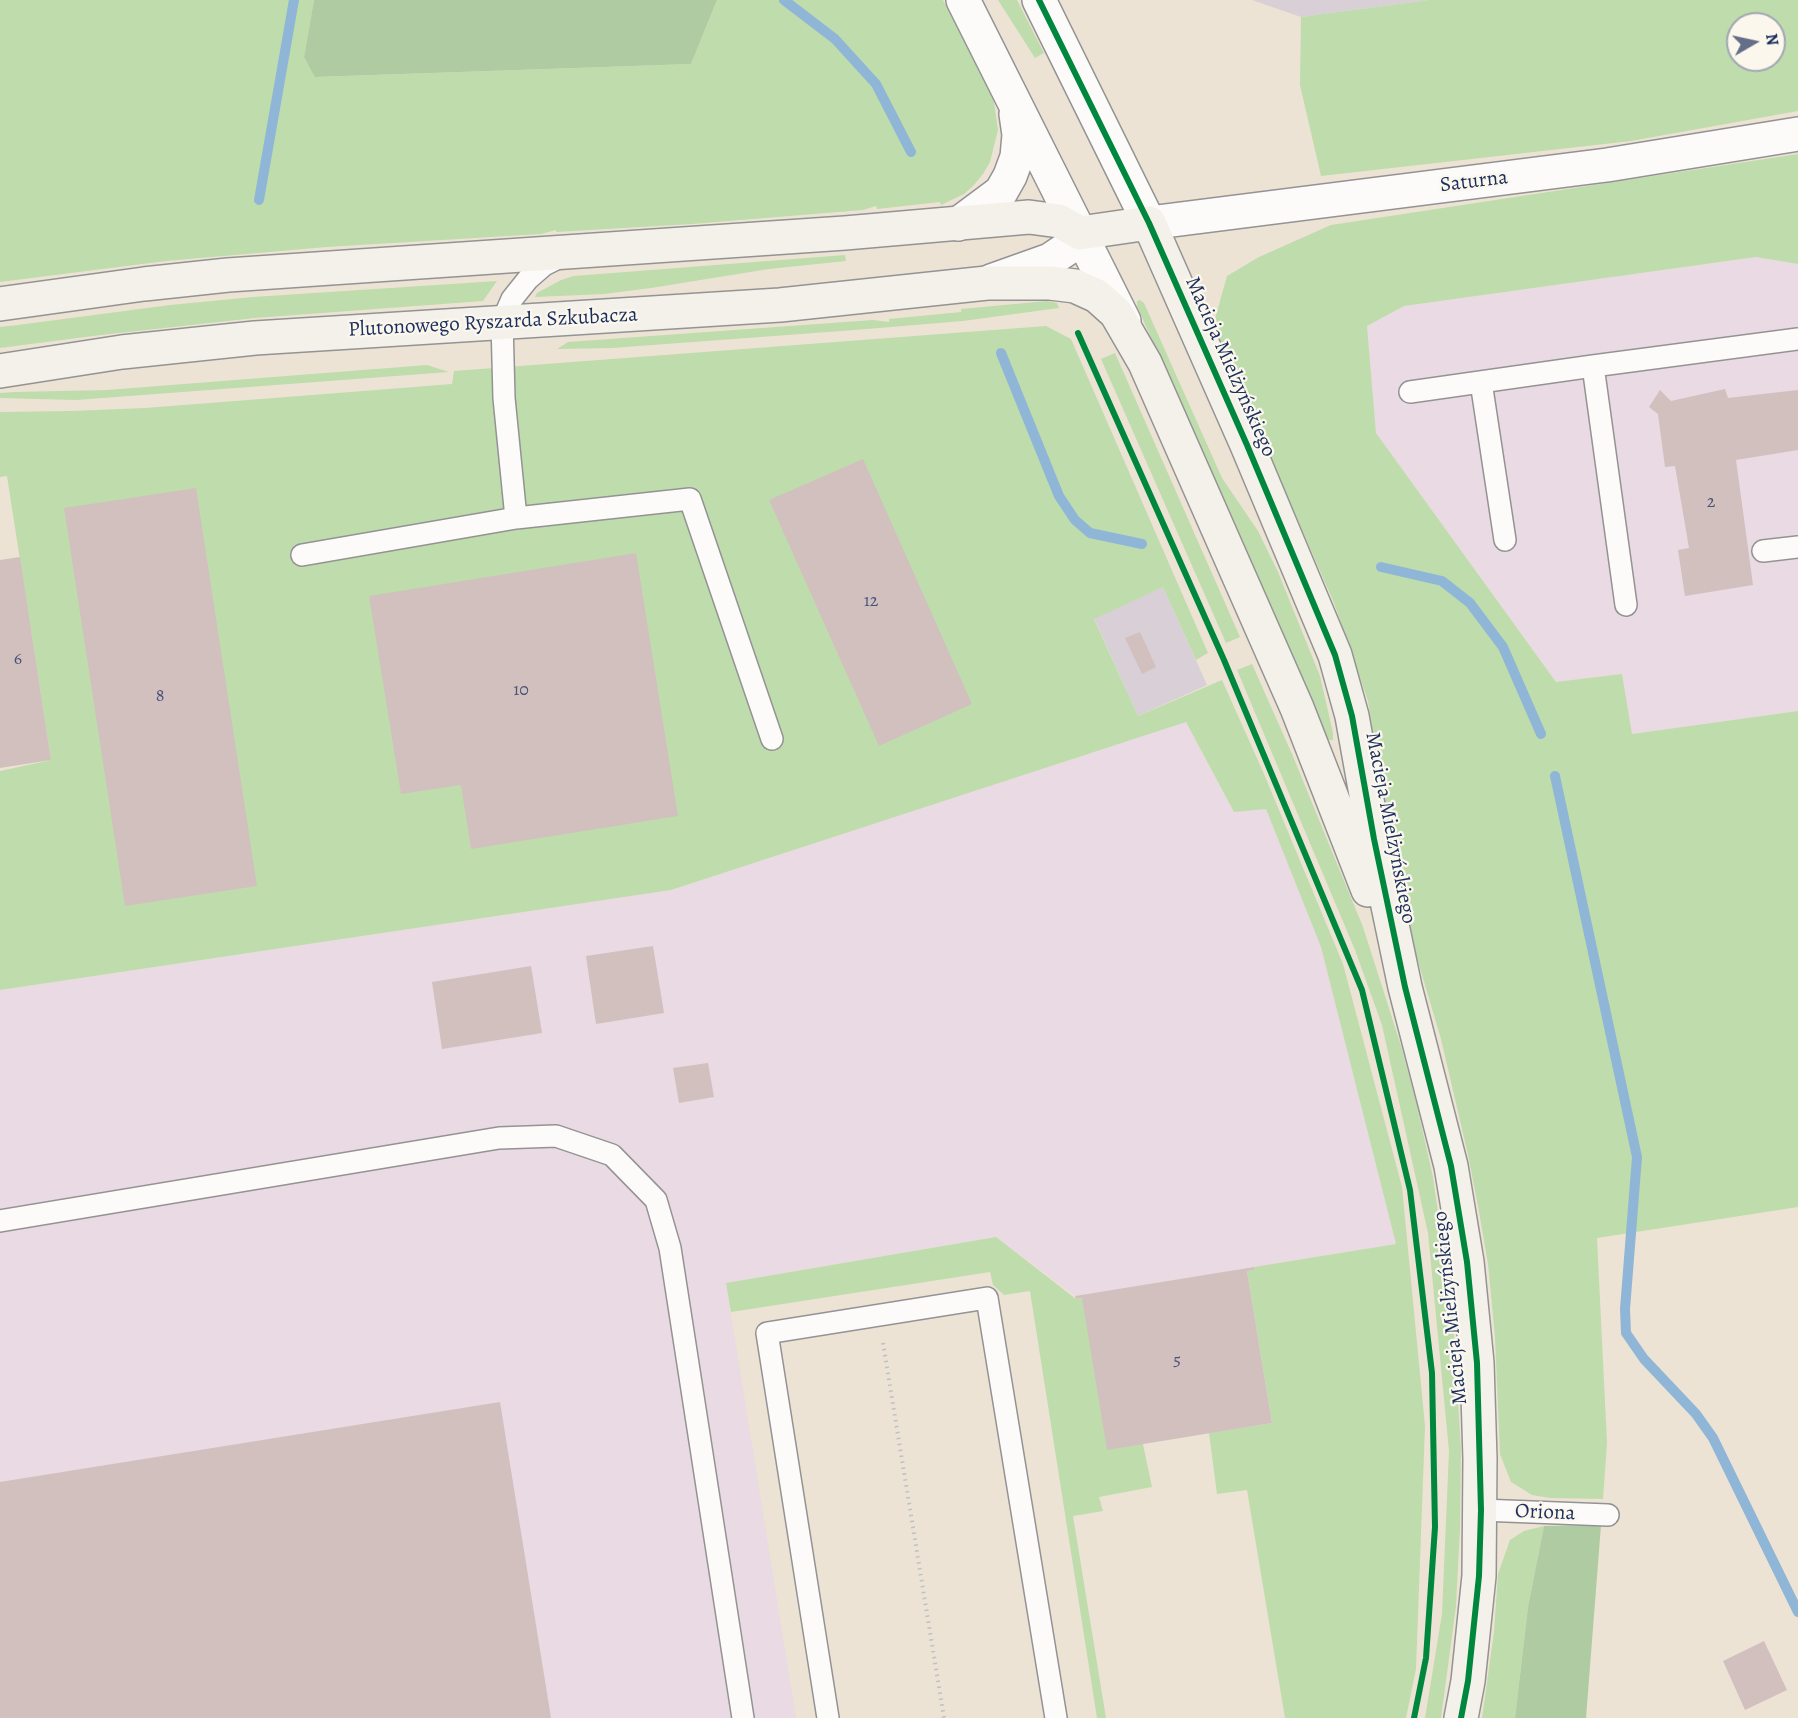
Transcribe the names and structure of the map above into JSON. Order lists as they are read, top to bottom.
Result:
{
  "streets": {
    "street": ["Saturna", "Plutonowego Ryszarda Szkubacza", "Macieja Mielżyńskiego"],
    "lane": ["Oriona"]
  },
  "crossings": [
    ["Saturna", "Macieja Mielżyńskiego"],
    ["Plutonowego Ryszarda Szkubacza", "Macieja Mielżyńskiego"],
    ["Macieja Mielżyńskiego", "Oriona"]
  ],
  "house_numbers": [
    "2",
    "12",
    "6",
    "10",
    "8",
    "5"
  ],
  "north": "right"
}
